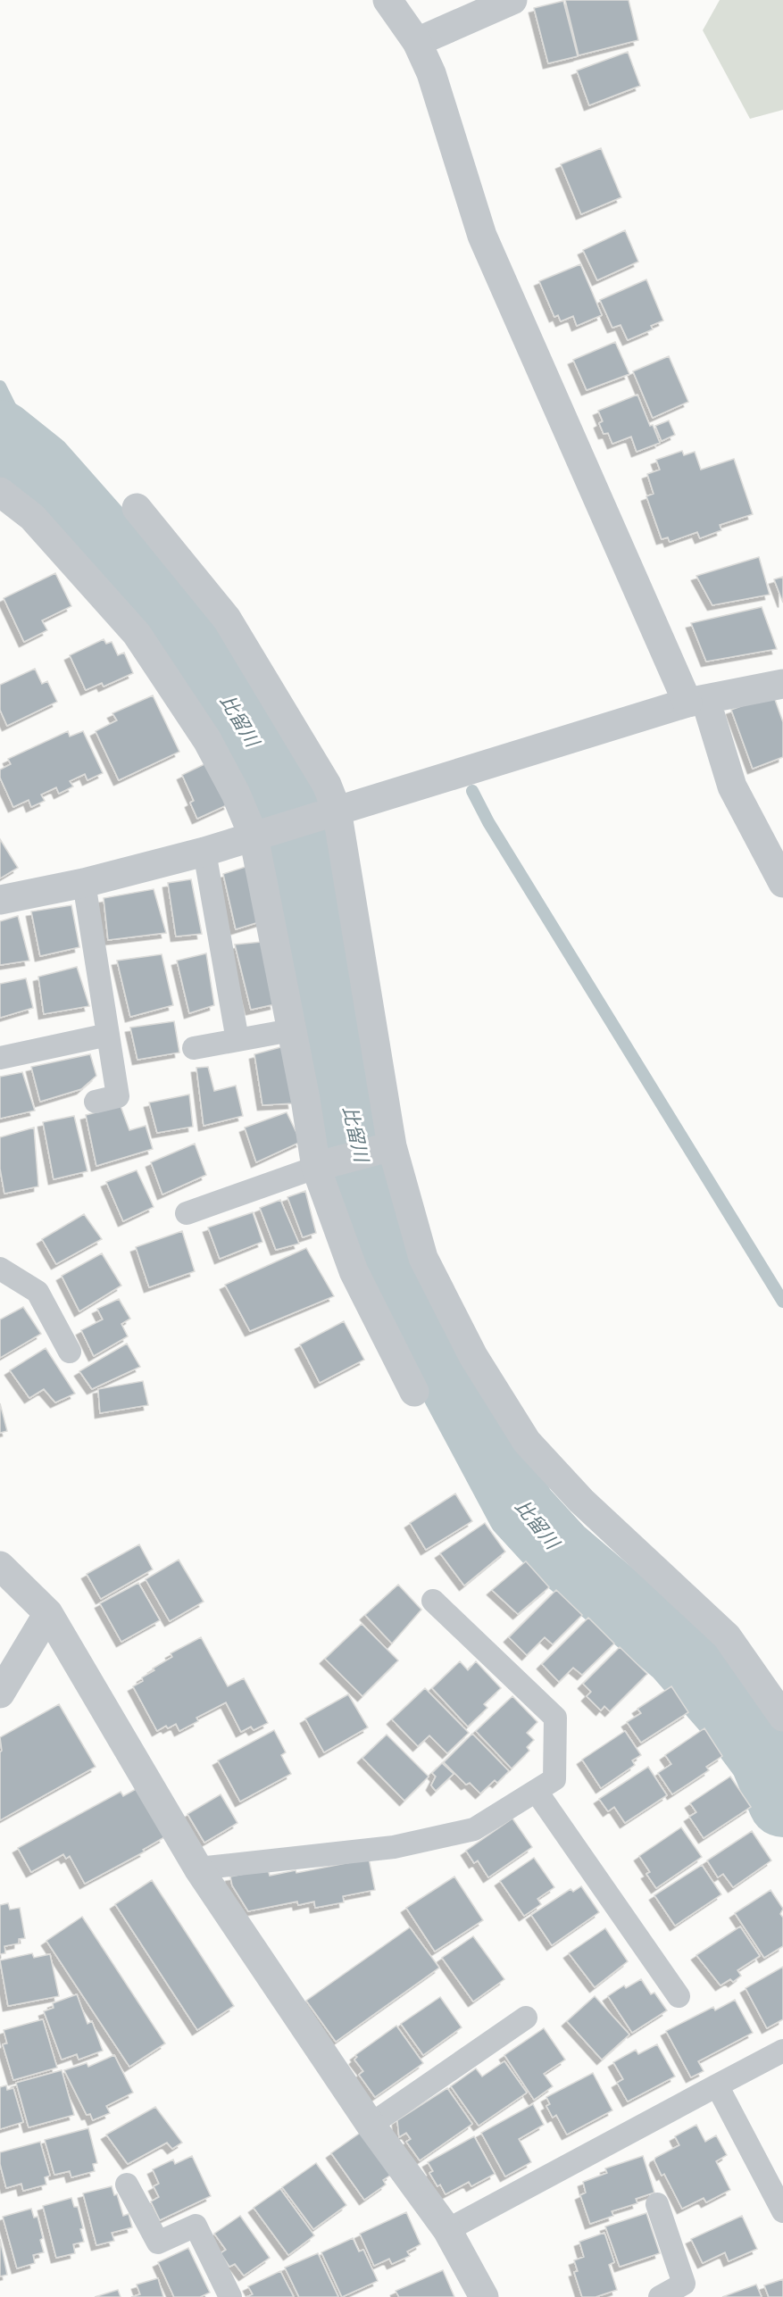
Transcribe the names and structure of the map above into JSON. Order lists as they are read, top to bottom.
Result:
{
  "water": ["比留川"]
}
